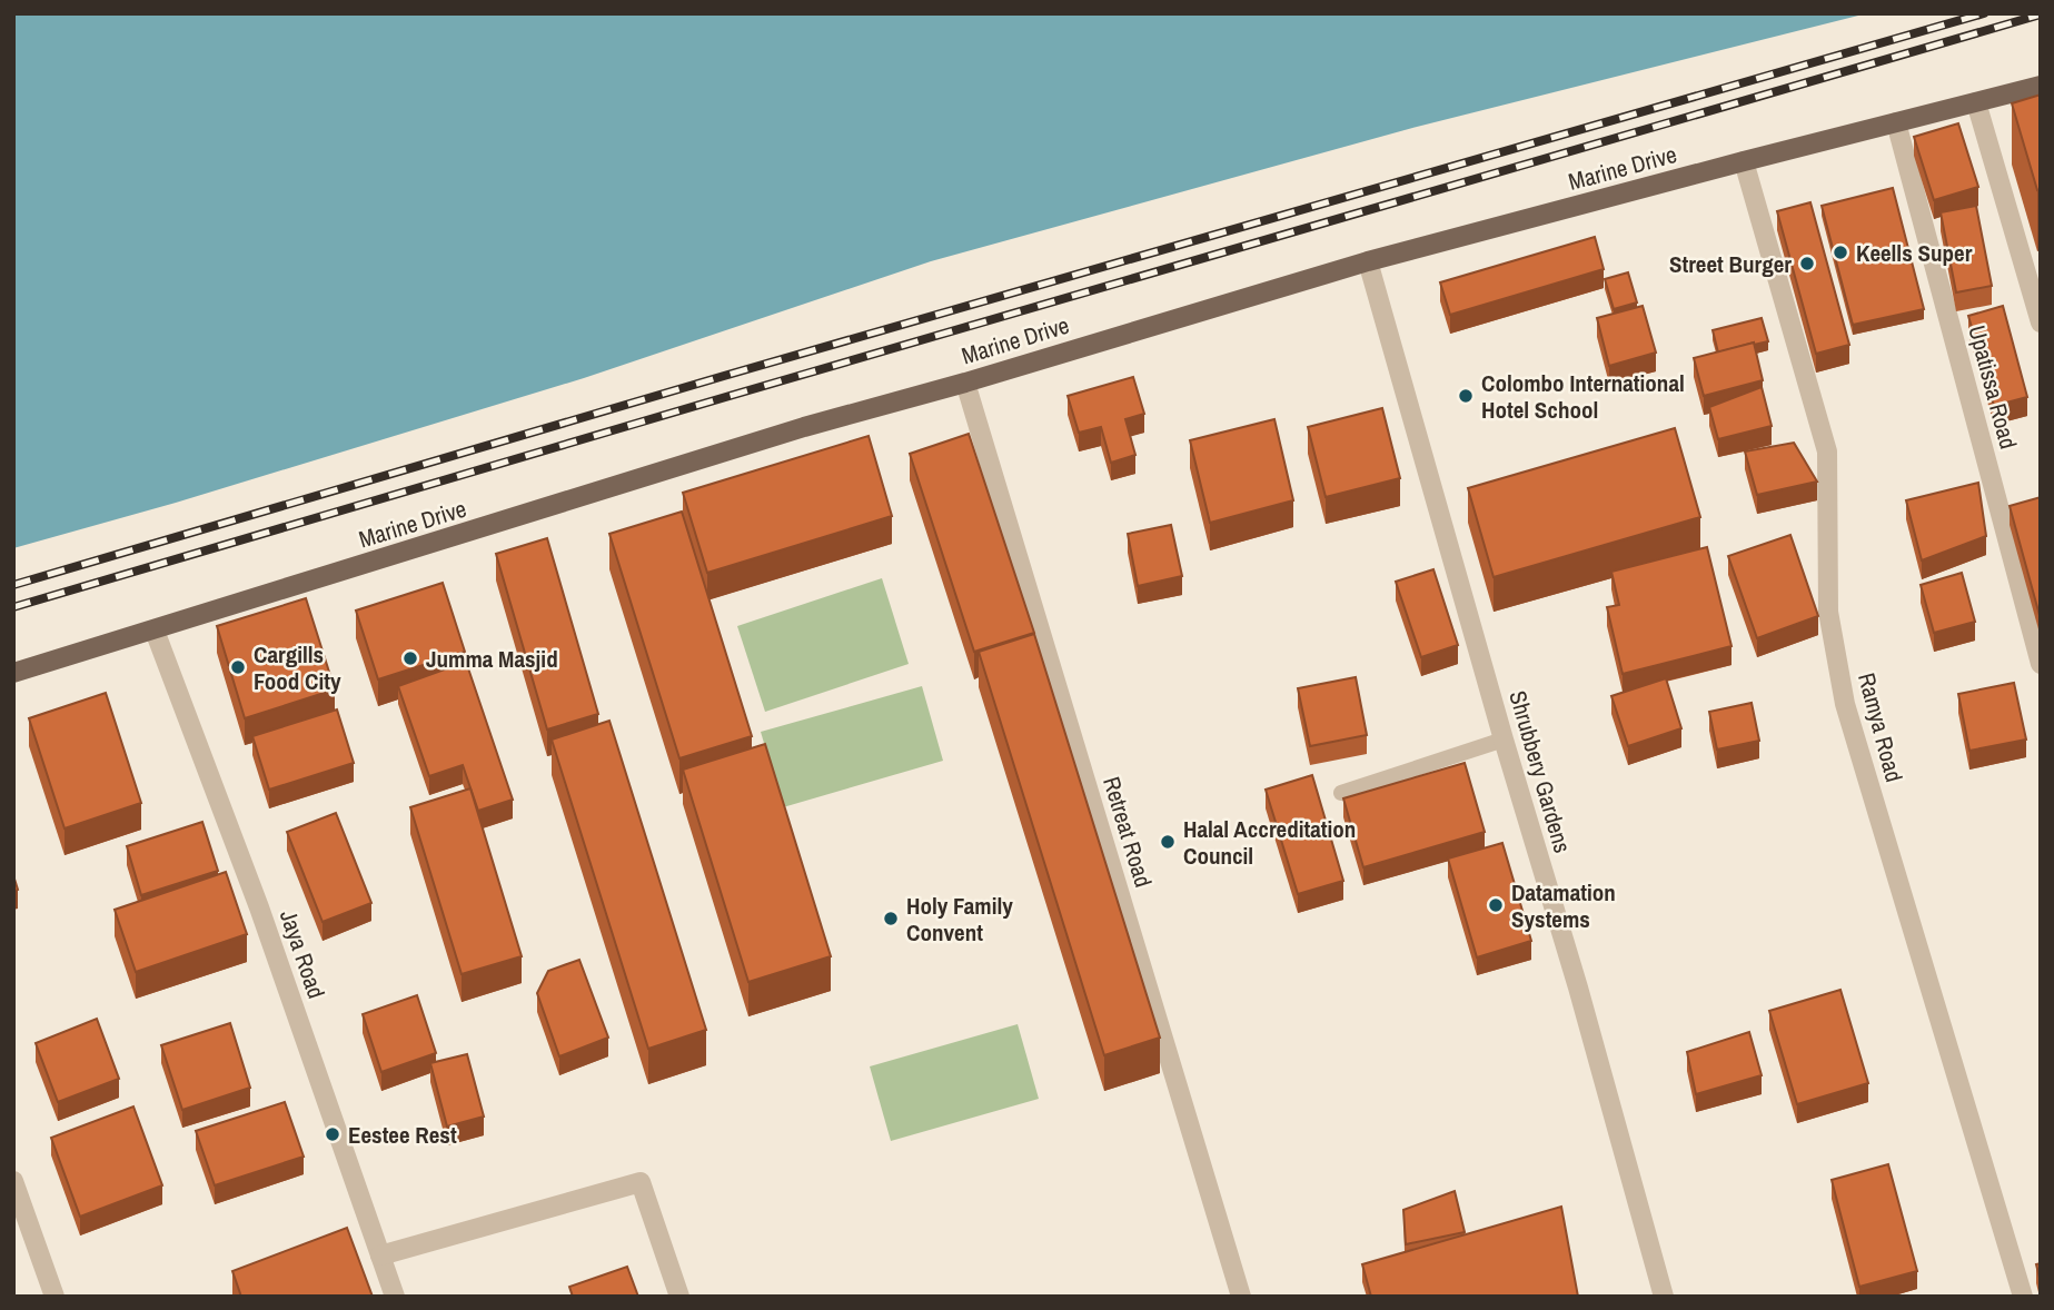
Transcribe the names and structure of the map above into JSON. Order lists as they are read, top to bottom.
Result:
{
  "streets": {
    "main road": ["Marine Drive"],
    "street": [
      "Upatissa Road",
      "Ramya Road",
      "Shrubbery Gardens",
      "Retreat Road",
      "Jaya Road"
    ]
  },
  "crossings": [
    ["Marine Drive", "Upatissa Road"],
    ["Marine Drive", "Ramya Road"],
    ["Marine Drive", "Shrubbery Gardens"],
    ["Marine Drive", "Retreat Road"],
    ["Marine Drive", "Jaya Road"]
  ],
  "places": [
    "Keells Super",
    "Street Burger",
    "Colombo International Hotel School",
    "Jumma Masjid",
    "Cargills Food City",
    "Halal Accreditation Council",
    "Datamation Systems",
    "Holy Family Convent",
    "Eestee Rest"
  ]
}
